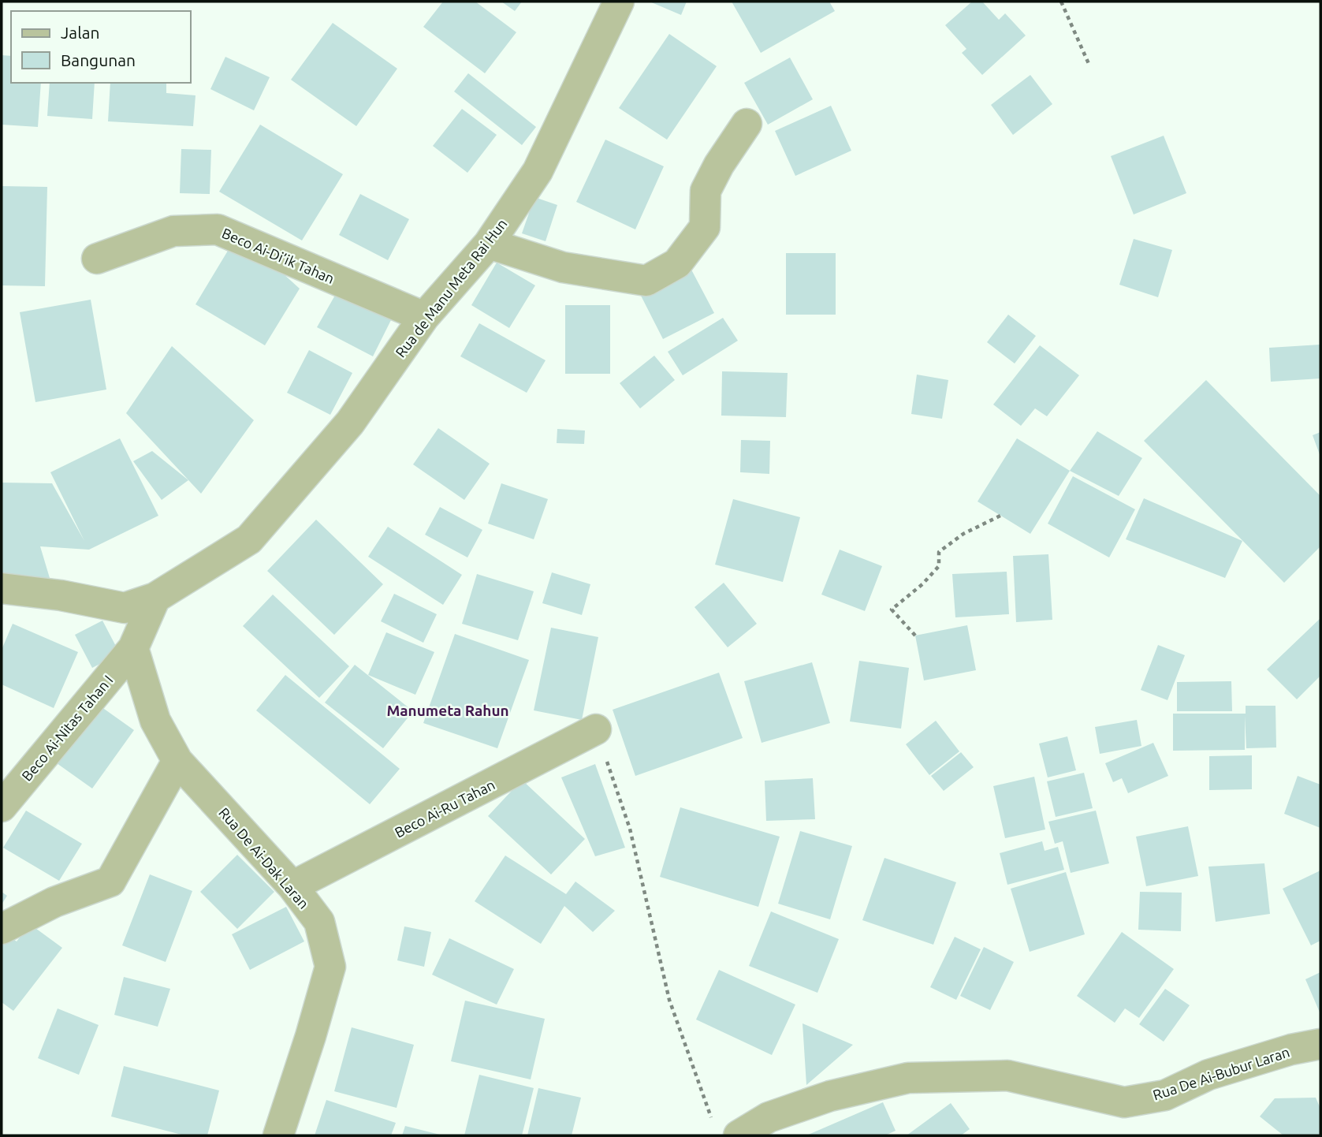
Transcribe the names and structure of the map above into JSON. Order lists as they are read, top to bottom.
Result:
{
  "streets": {
    "street": [
      "Beco Ai-Di’ik Tahan",
      "Rua de Manu Meta Rai Hun",
      "Beco Ai-Nitas Tahan I",
      "Beco Ai-Ru Tahan",
      "Rua De Ai-Dak Laran",
      "Rua De Ai-Bubur Laran"
    ]
  },
  "crossings": [
    ["Beco Ai-Di’ik Tahan", "Rua de Manu Meta Rai Hun"],
    ["Beco Ai-Nitas Tahan I", "Rua De Ai-Dak Laran"],
    ["Beco Ai-Ru Tahan", "Rua De Ai-Dak Laran"]
  ],
  "districts": ["Manumeta Rahun"],
  "legend": ["Jalan", "Bangunan"]
}
